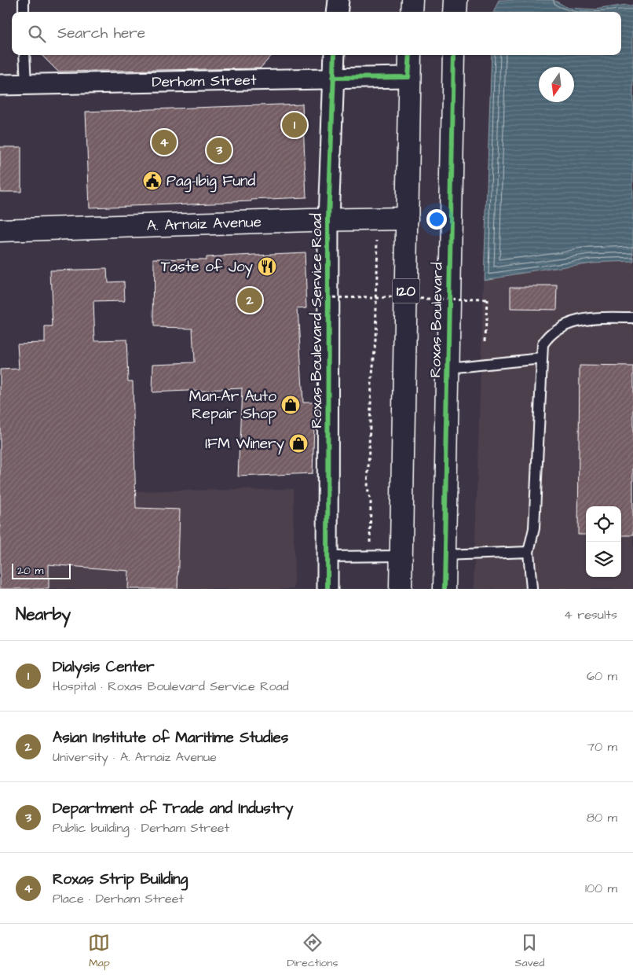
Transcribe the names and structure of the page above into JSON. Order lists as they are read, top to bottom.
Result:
{
  "streets": {
    "main road": ["A. Arnaiz Avenue", "120", "Roxas Boulevard"],
    "street": ["Derham Street", "Roxas Boulevard Service Road"]
  },
  "crossings": [
    ["Derham Street", "Roxas Boulevard"],
    ["Derham Street", "Roxas Boulevard Service Road"],
    ["A. Arnaiz Avenue", "Roxas Boulevard"],
    ["A. Arnaiz Avenue", "Roxas Boulevard Service Road"]
  ],
  "places": {
    "public building": ["Pag-Ibig Fund"],
    "restaurant": ["Taste of Joy"],
    "shop": ["Man-Ar Auto Repair Shop", "IFM Winery"]
  },
  "scale_bar": "20 m",
  "north": "bottom",
  "page": {
    "search": "Search here",
    "pins": [
      "1",
      "4",
      "3",
      "2"
    ],
    "scale": "20 m",
    "heading": ["Nearby", "4 results"],
    "list": [
      {
        "mark": "1",
        "name": "Dialysis Center",
        "note": "Hospital · Roxas Boulevard Service Road",
        "value": "60 m"
      },
      {
        "mark": "2",
        "name": "Asian Institute of Maritime Studies",
        "note": "University · A. Arnaiz Avenue",
        "value": "70 m"
      },
      {
        "mark": "3",
        "name": "Department of Trade and Industry",
        "note": "Public building · Derham Street",
        "value": "80 m"
      },
      {
        "mark": "4",
        "name": "Roxas Strip Building",
        "note": "Place · Derham Street",
        "value": "100 m"
      }
    ],
    "nav": ["Map", "Directions", "Saved"]
  }
}
